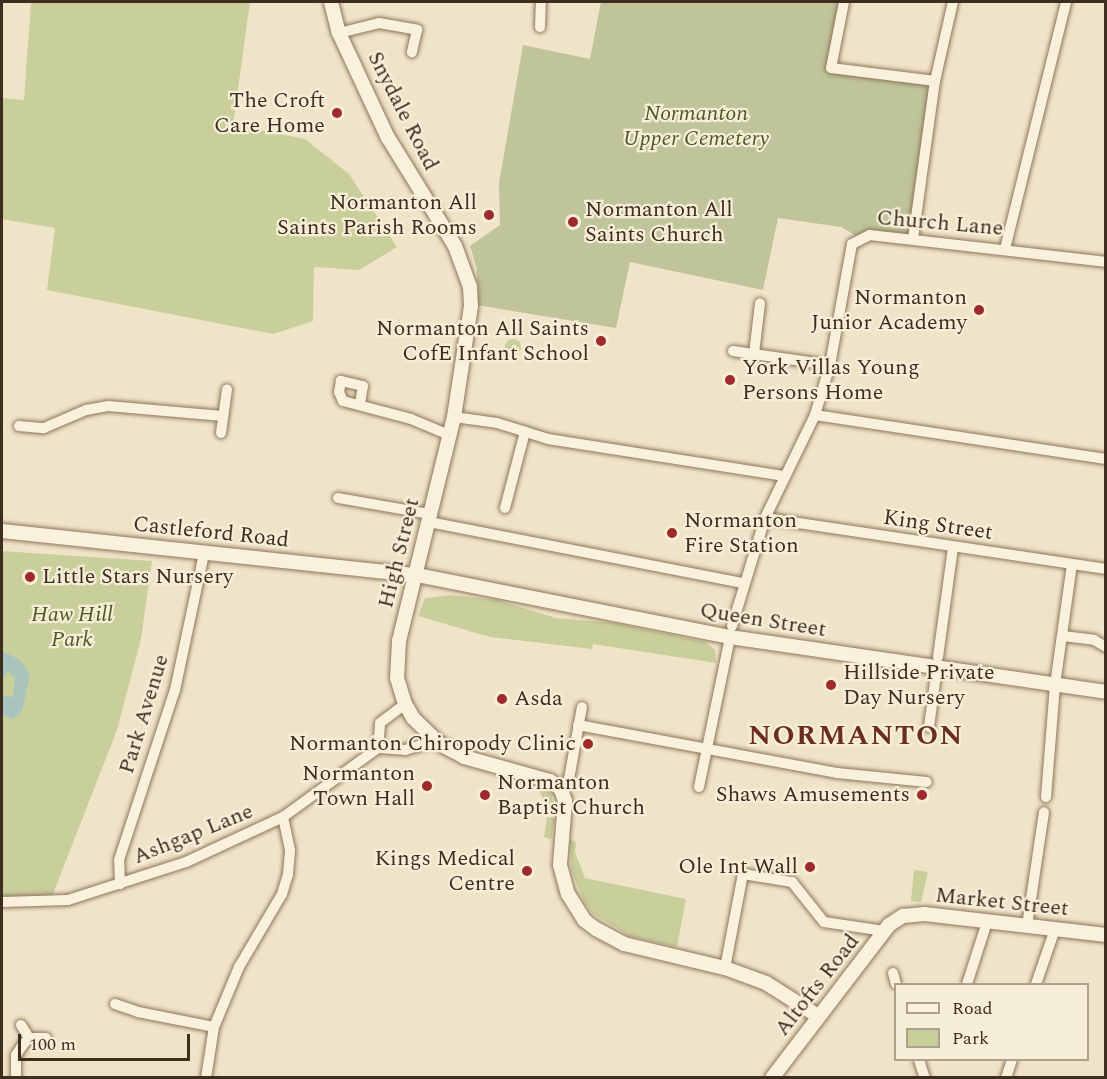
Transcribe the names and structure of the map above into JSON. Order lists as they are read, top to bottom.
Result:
{
  "streets": {
    "street": [
      "Snydale Road",
      "Church Lane",
      "King Street",
      "Castleford Road",
      "High Street",
      "Queen Street",
      "Park Avenue",
      "Ashgap Lane",
      "Market Street",
      "Altofts Road"
    ]
  },
  "crossings": [
    ["Snydale Road", "High Street"],
    ["Church Lane", "King Street"],
    ["Church Lane", "Queen Street"],
    ["Castleford Road", "High Street"],
    ["Castleford Road", "Queen Street"],
    ["Castleford Road", "Park Avenue"],
    ["High Street", "Queen Street"],
    ["Park Avenue", "Ashgap Lane"],
    ["Market Street", "Altofts Road"]
  ],
  "districts": ["NORMANTON"],
  "parks": ["Normanton Upper Cemetery", "Haw Hill Park"],
  "places": [
    "The Croft Care Home",
    "Normanton All Saints Parish Rooms",
    "Normanton All Saints Church",
    "Normanton Junior Academy",
    "Normanton All Saints CofE Infant School",
    "York Villas Young Persons Home",
    "Normanton Fire Station",
    "Little Stars Nursery",
    "Hillside Private Day Nursery",
    "Asda",
    "Normanton Chiropody Clinic",
    "Normanton Town Hall",
    "Normanton Baptist Church",
    "Shaws Amusements",
    "Ole Int Wall",
    "Kings Medical Centre"
  ],
  "legend": ["Road", "Park"],
  "scale_bar": "100 m"
}
